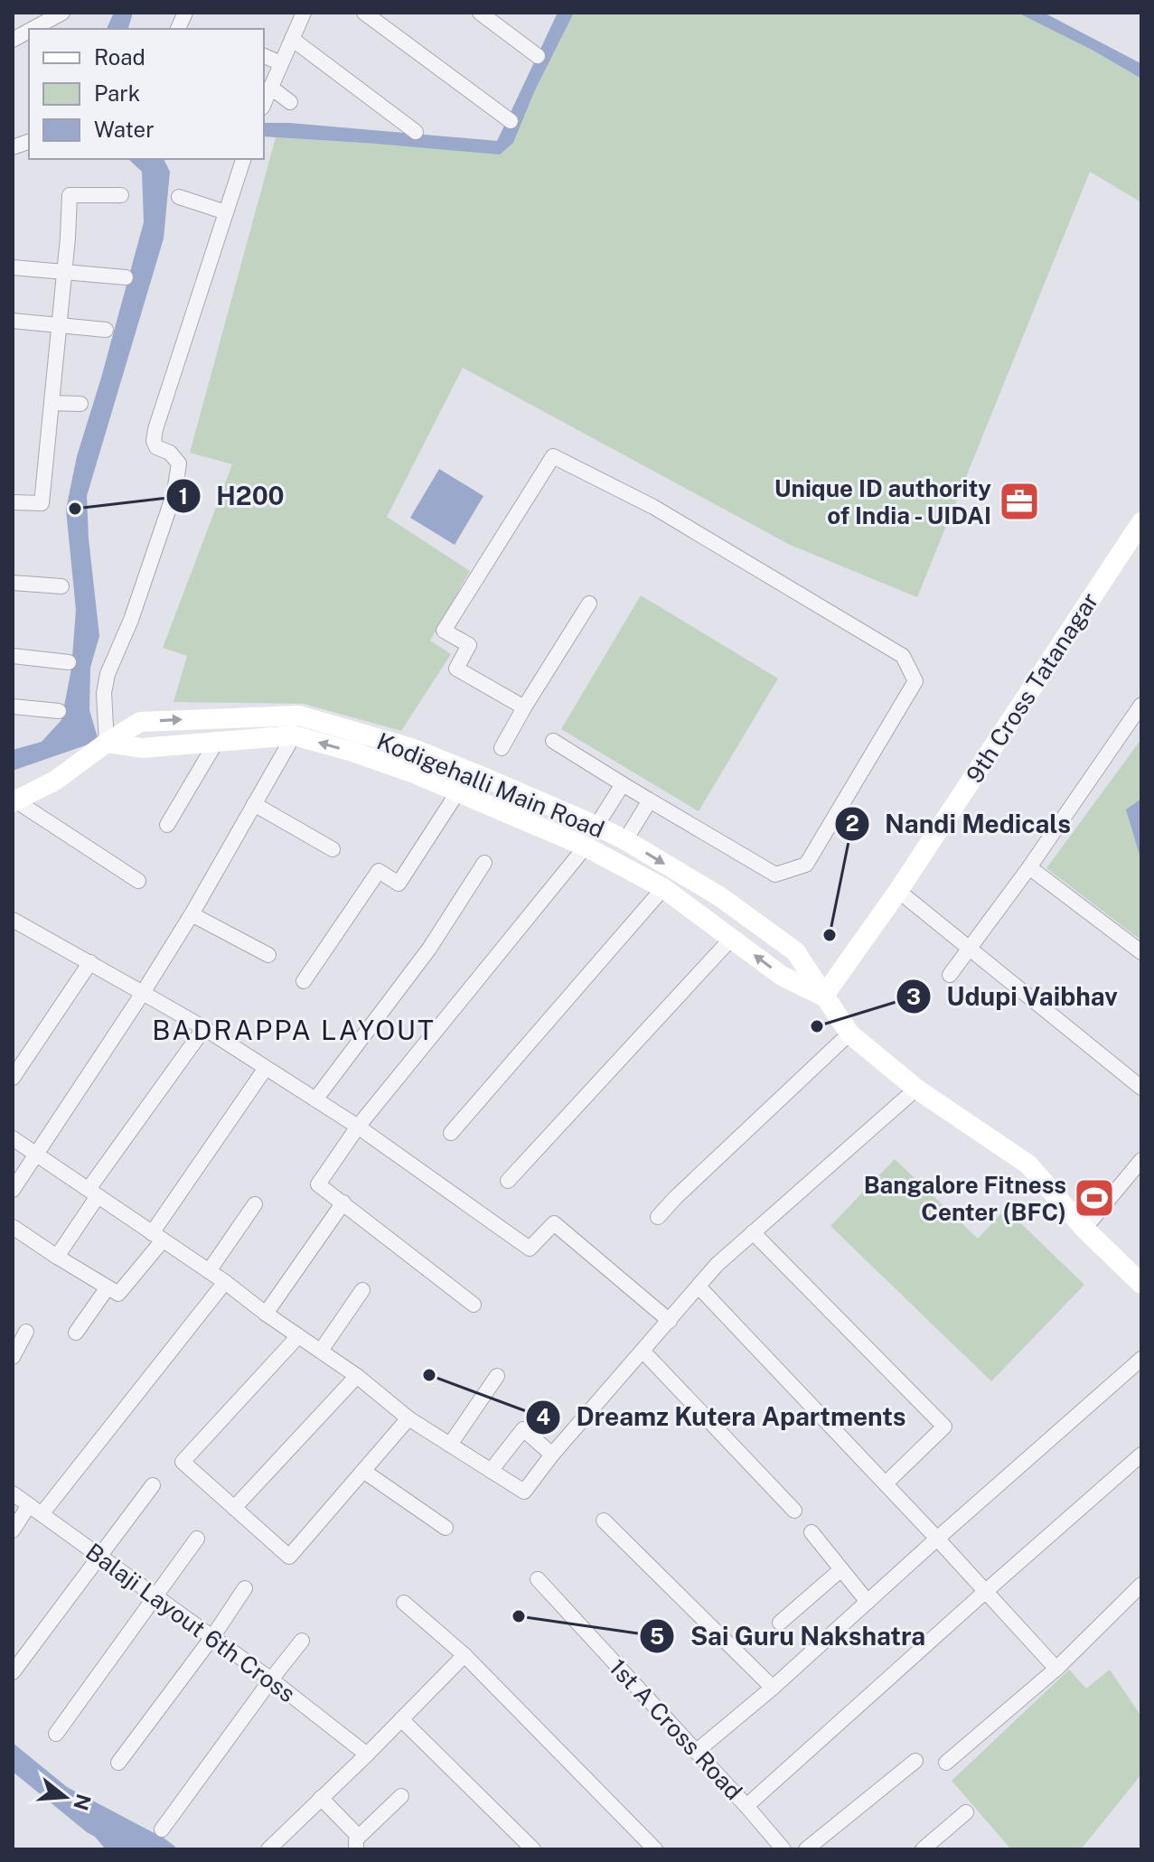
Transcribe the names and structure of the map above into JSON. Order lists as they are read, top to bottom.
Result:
{
  "streets": {
    "street": [
      "9th Cross Tatanagar",
      "Kodigehalli Main Road",
      "Balaji Layout 6th Cross",
      "1st A Cross Road"
    ]
  },
  "crossings": [
    ["9th Cross Tatanagar", "Kodigehalli Main Road"]
  ],
  "districts": ["BADRAPPA LAYOUT"],
  "places": {
    "office": ["Unique ID authority of India - UIDAI"],
    "other": [
      "H200",
      "Nandi Medicals",
      "Udupi Vaibhav",
      "Dreamz Kutera Apartments",
      "Sai Guru Nakshatra"
    ],
    "sports": ["Bangalore Fitness Center (BFC)"]
  },
  "legend": ["Road", "Park", "Water"],
  "north": "right"
}
